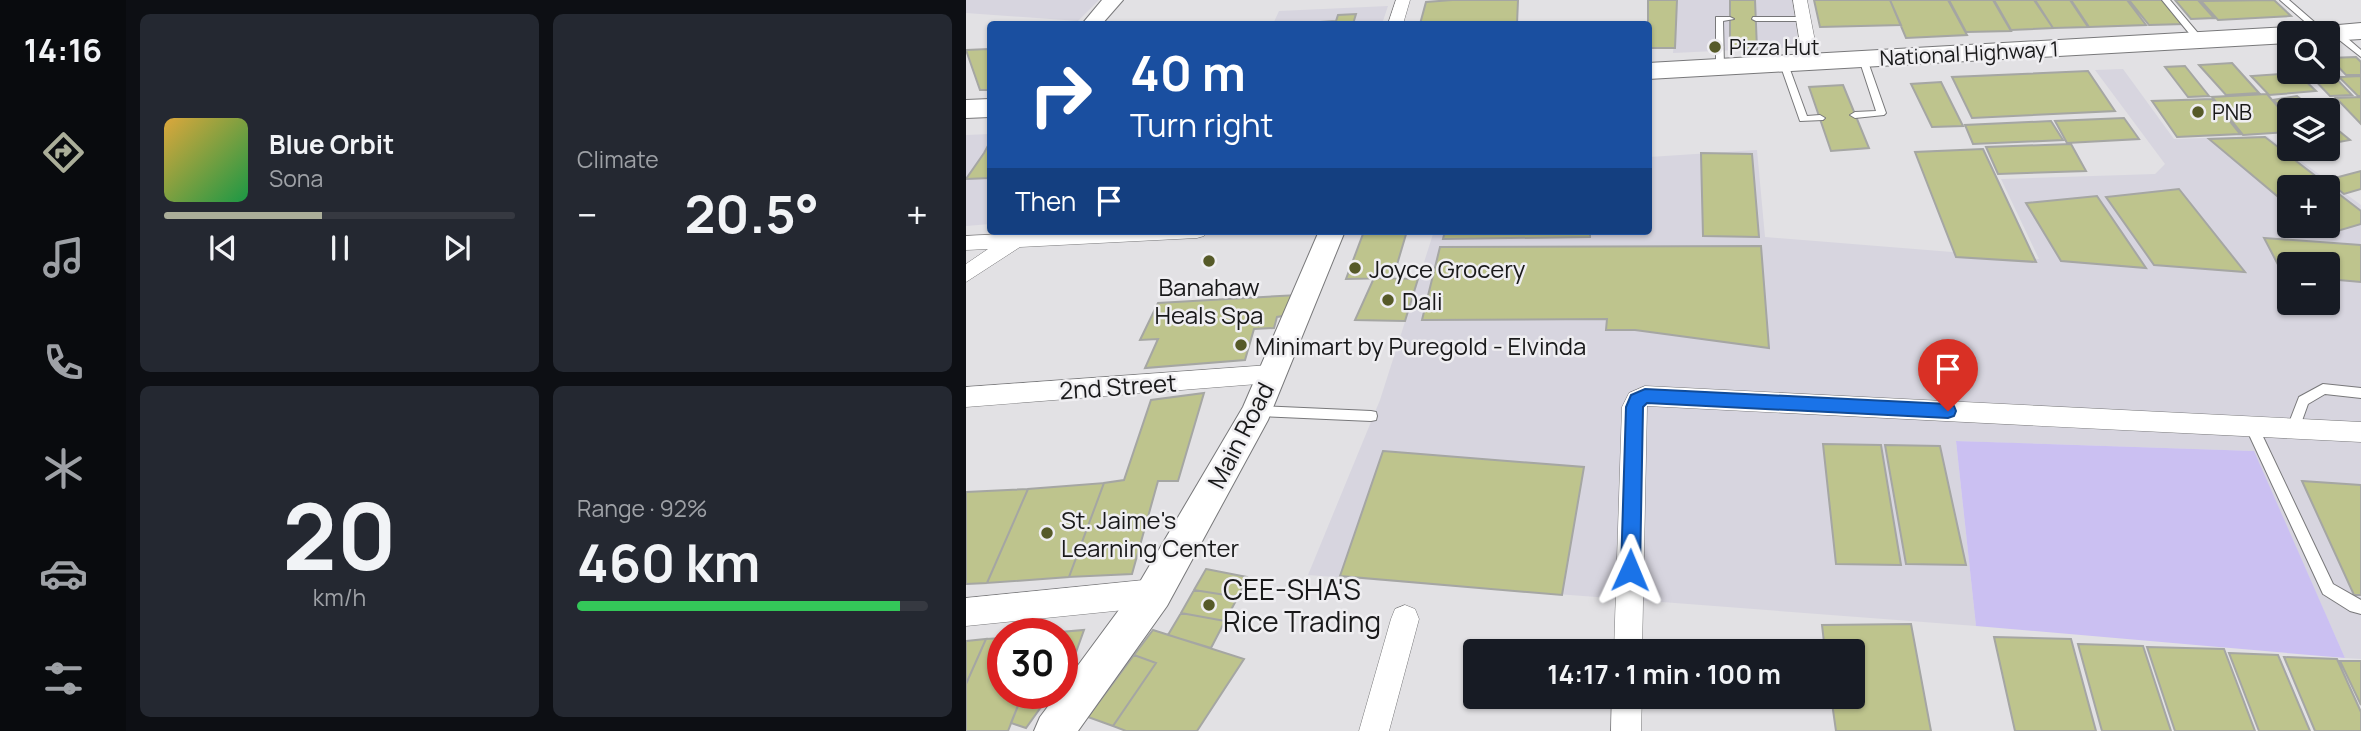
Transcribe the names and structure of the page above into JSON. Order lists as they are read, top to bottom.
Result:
{
  "streets": {
    "highway": ["National Highway 1"],
    "street": ["2nd Street", "Main Road"]
  },
  "crossings": [
    ["2nd Street", "Main Road"]
  ],
  "places": [
    "Pizza Hut",
    "PNB",
    "Banahaw Heals Spa",
    "Joyce Grocery",
    "Dali",
    "Minimart by Puregold - Elvinda",
    "St. Jaime's Learning Center",
    "CEE-SHA'S Rice Trading"
  ],
  "page": {
    "tabs": "14:16",
    "tile": [
      "Climate",
      ["20", "km/h"],
      ["Range · 92%", "460 km"]
    ],
    "map_buttons": ["+", "−"],
    "turn": ["40 m", "Turn right"],
    "song": ["Blue Orbit", "Sona"],
    "then": "Then",
    "heat": ["−", "20.5°", "+"],
    "limit": "30",
    "trip": "14:17 · 1 min · 100 m"
  }
}
